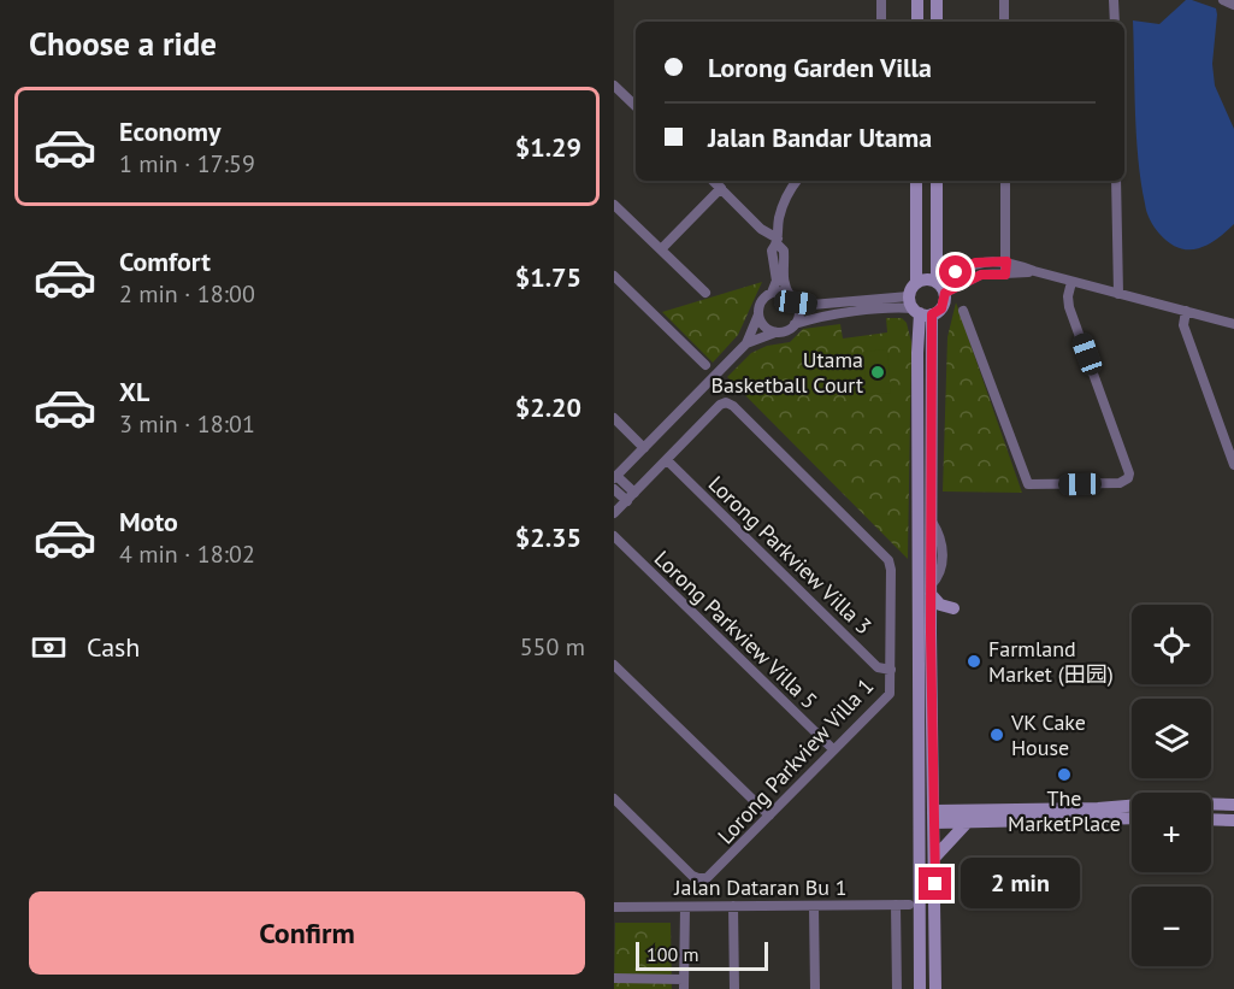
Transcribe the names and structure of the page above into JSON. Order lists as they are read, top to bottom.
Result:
{
  "streets": {
    "street": [
      "Lorong Parkview Villa 3",
      "Lorong Parkview Villa 5",
      "Lorong Parkview Villa 1",
      "Jalan Dataran Bu 1"
    ]
  },
  "crossings": [
    ["Lorong Parkview Villa 3", "Lorong Parkview Villa 1"],
    ["Lorong Parkview Villa 5", "Lorong Parkview Villa 1"]
  ],
  "places": [
    "Utama Basketball Court",
    "Farmland Market (田园)",
    "VK Cake House",
    "The MarketPlace"
  ],
  "scale_bar": "100 m",
  "page": {
    "heading": "Choose a ride",
    "banner": ["Lorong Garden Villa", "Jalan Bandar Utama"],
    "list": [
      {
        "name": "Economy",
        "note": "1 min · 17:59",
        "value": "$1.29"
      },
      {
        "name": "Comfort",
        "note": "2 min · 18:00",
        "value": "$1.75"
      },
      {
        "name": "XL",
        "note": "3 min · 18:01",
        "value": "$2.20"
      },
      {
        "name": "Moto",
        "note": "4 min · 18:02",
        "value": "$2.35"
      }
    ],
    "map_buttons": ["+", "−"],
    "pay": ["Cash", "550 m"],
    "bubble": "2 min",
    "buttons": "Confirm",
    "scale": "100 m"
  }
}
